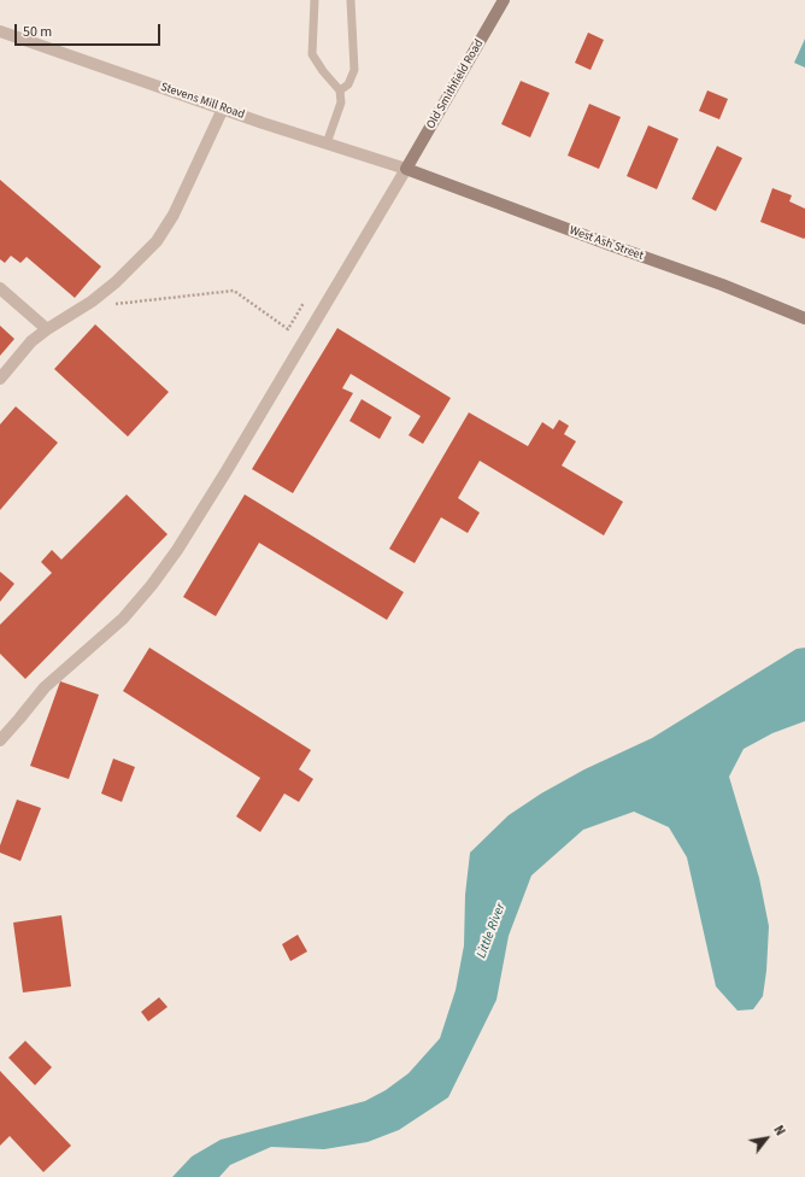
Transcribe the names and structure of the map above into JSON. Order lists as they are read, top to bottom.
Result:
{
  "streets": {
    "main road": ["Old Smithfield Road", "West Ash Street"],
    "street": ["Stevens Mill Road"]
  },
  "crossings": [
    ["Old Smithfield Road", "Stevens Mill Road"],
    ["Old Smithfield Road", "West Ash Street"],
    ["Stevens Mill Road", "West Ash Street"]
  ],
  "water": ["Little River"],
  "scale_bar": "50 m",
  "north": "top right"
}
